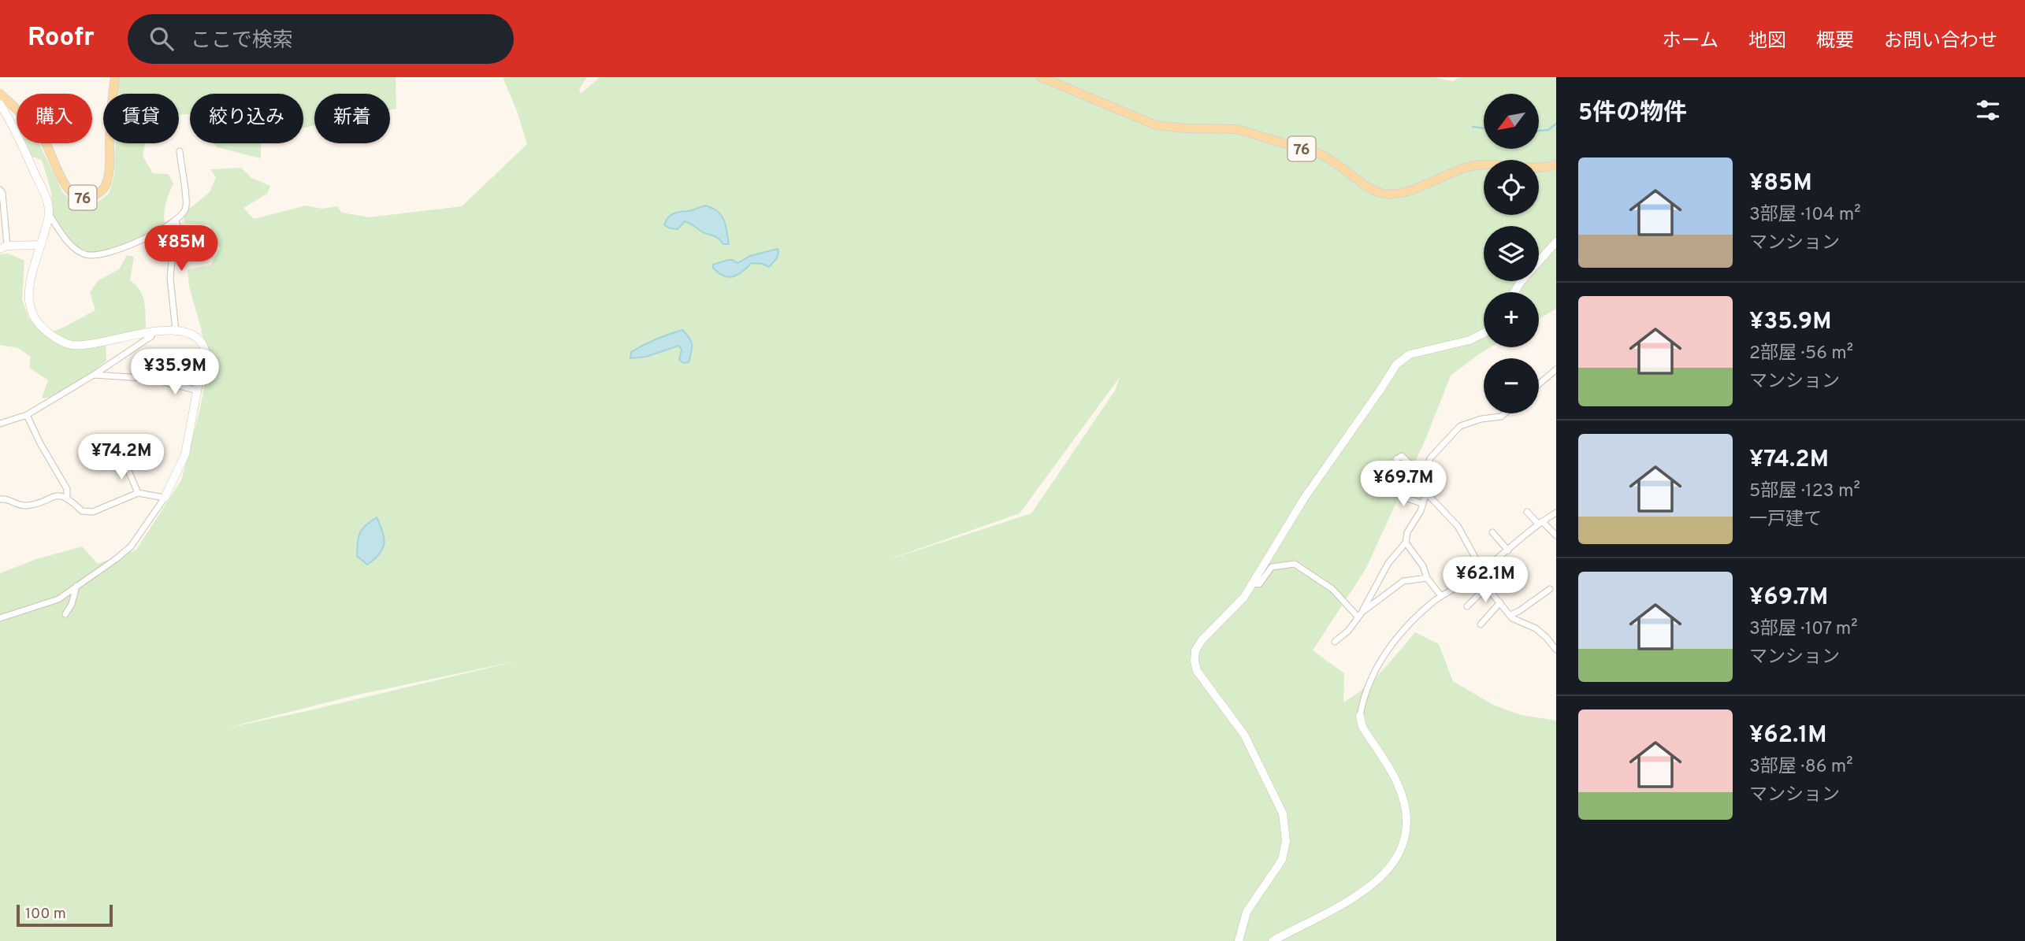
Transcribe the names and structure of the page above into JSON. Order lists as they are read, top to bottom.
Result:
{
  "streets": {
    "main road": ["76"]
  },
  "scale_bar": "100 m",
  "north": "bottom left",
  "page": {
    "header": "Roofr",
    "search": "ここで検索",
    "nav": [
      "ホーム",
      "地図",
      "概要",
      "お問い合わせ"
    ],
    "heading": "5件の物件",
    "map_buttons": ["+", "−"],
    "chip": [
      "購入",
      "賃貸",
      "絞り込み",
      "新着"
    ],
    "list": [
      {
        "name": "¥85M",
        "note": "3部屋 · 104 m² · マンション"
      },
      {
        "name": "¥35.9M",
        "note": "2部屋 · 56 m² · マンション"
      },
      {
        "name": "¥74.2M",
        "note": "5部屋 · 123 m² · 一戸建て"
      },
      {
        "name": "¥69.7M",
        "note": "3部屋 · 107 m² · マンション"
      },
      {
        "name": "¥62.1M",
        "note": "3部屋 · 86 m² · マンション"
      }
    ],
    "price": [
      "¥85M",
      "¥35.9M",
      "¥74.2M",
      "¥69.7M",
      "¥62.1M"
    ],
    "scale": "100 m"
  }
}
